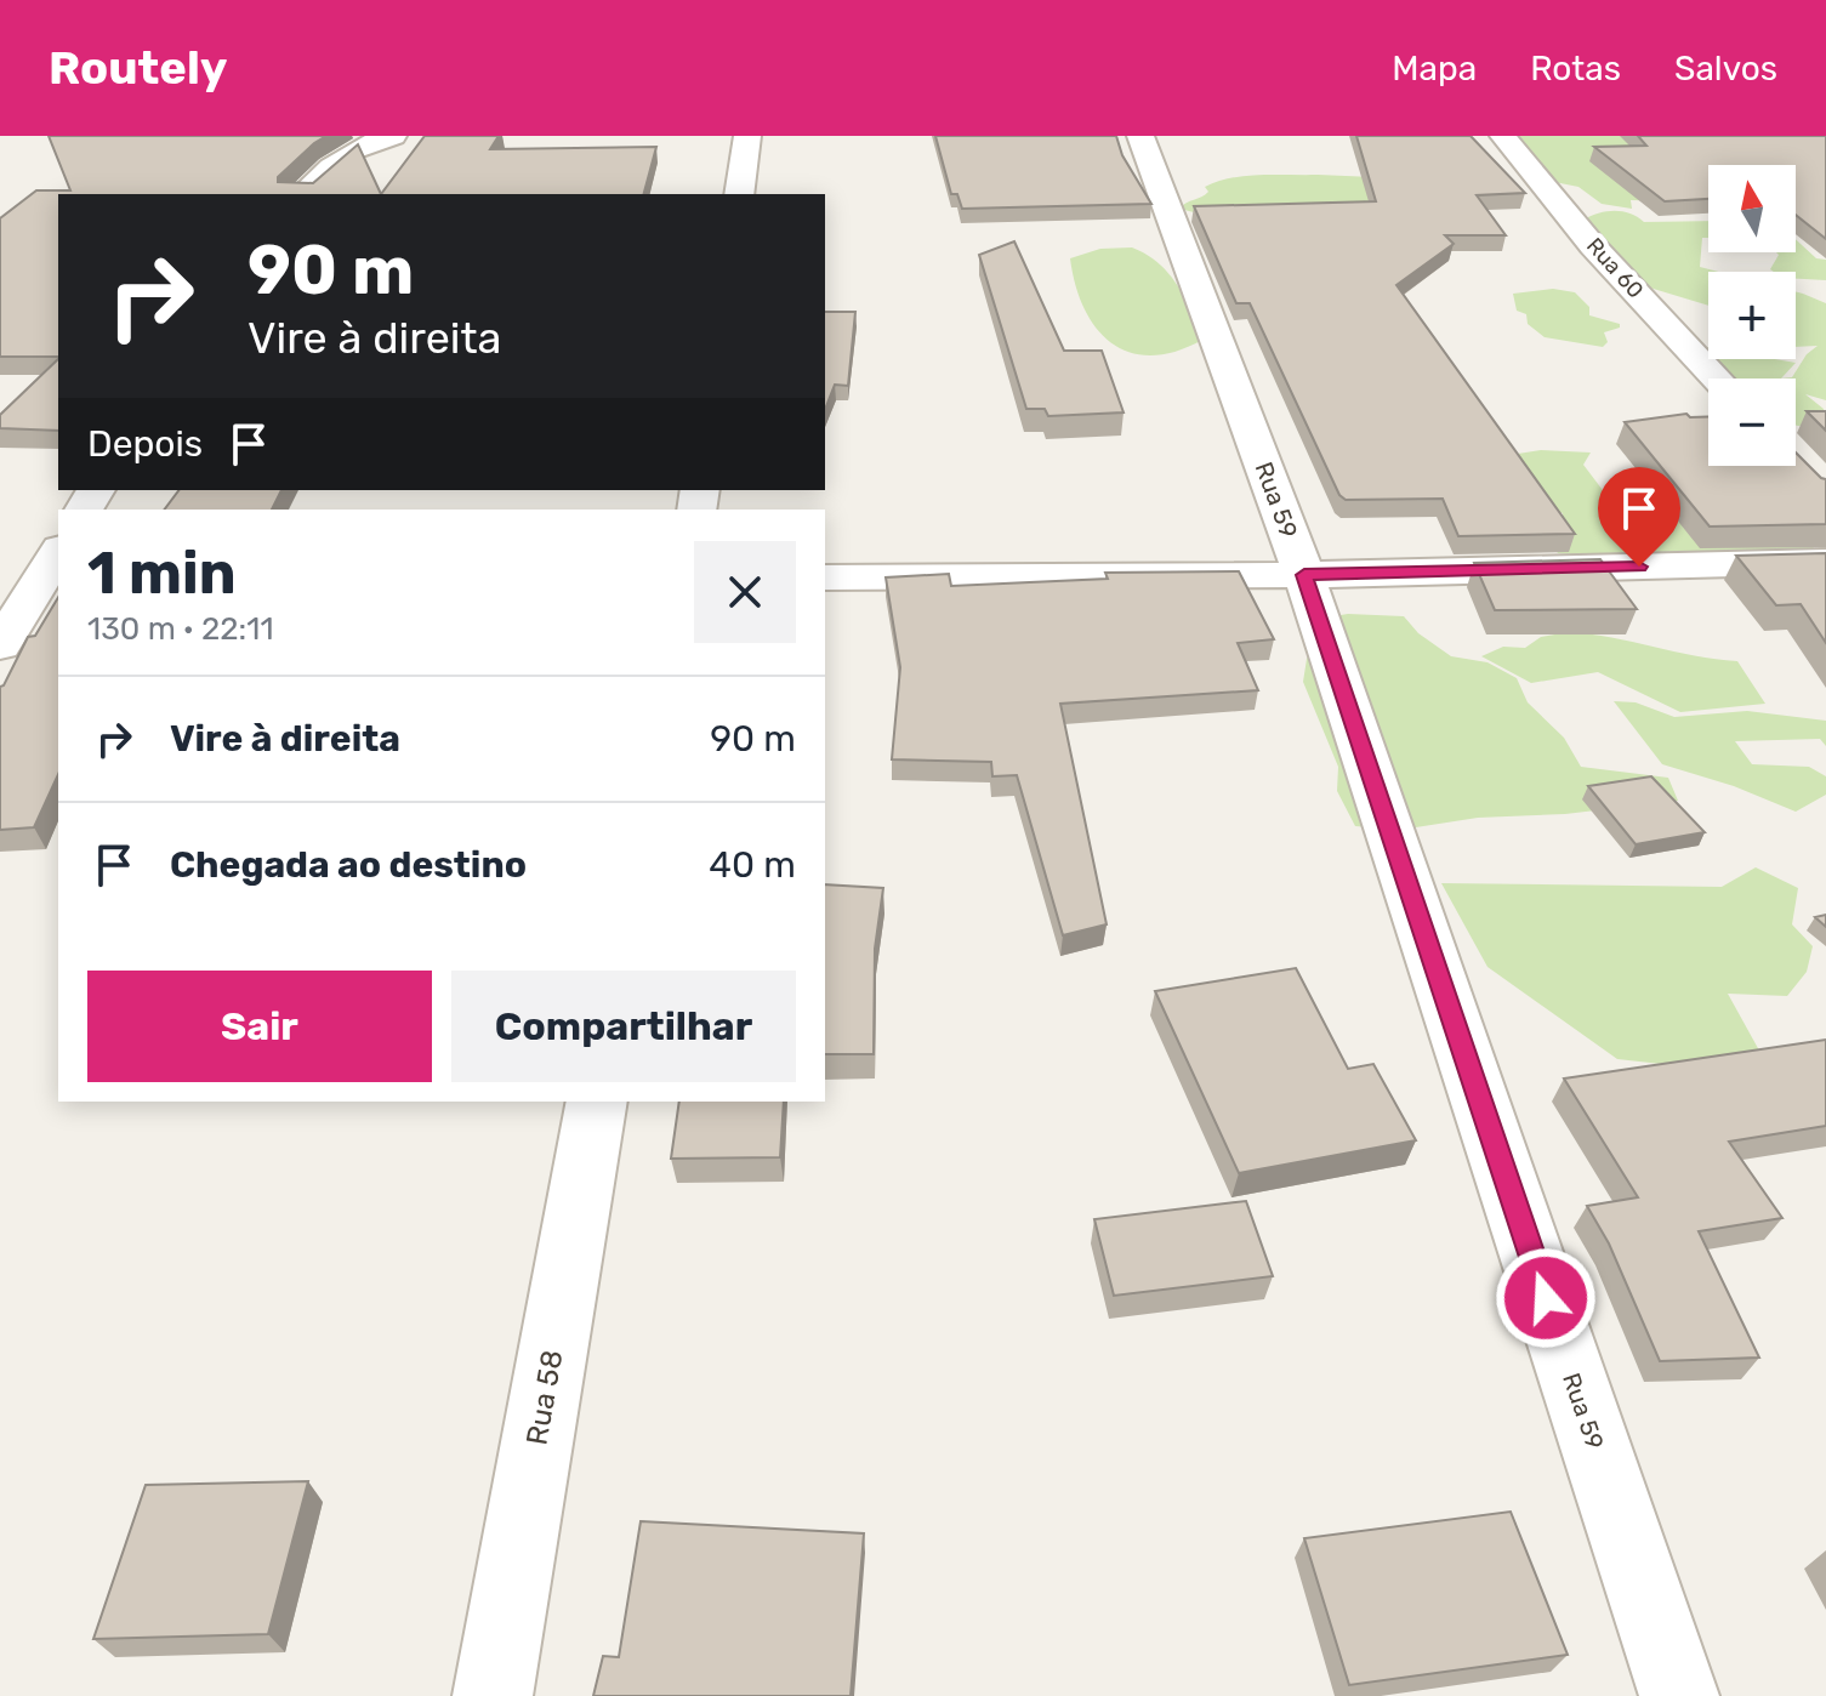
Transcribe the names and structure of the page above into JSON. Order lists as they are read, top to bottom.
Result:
{
  "streets": {
    "street": ["Rua 60", "Rua 59", "Rua 58"]
  },
  "north": "top",
  "page": {
    "header": "Routely",
    "nav": ["Mapa", "Rotas", "Salvos"],
    "map_buttons": ["+", "−"],
    "turn": ["90 m", "Vire à direita"],
    "then": "Depois",
    "heading": ["1 min", "130 m · 22:11"],
    "list": [
      {
        "name": "Vire à direita",
        "value": "90 m"
      },
      {
        "name": "Chegada ao destino",
        "value": "40 m"
      }
    ],
    "buttons": ["Sair", "Compartilhar"]
  }
}
